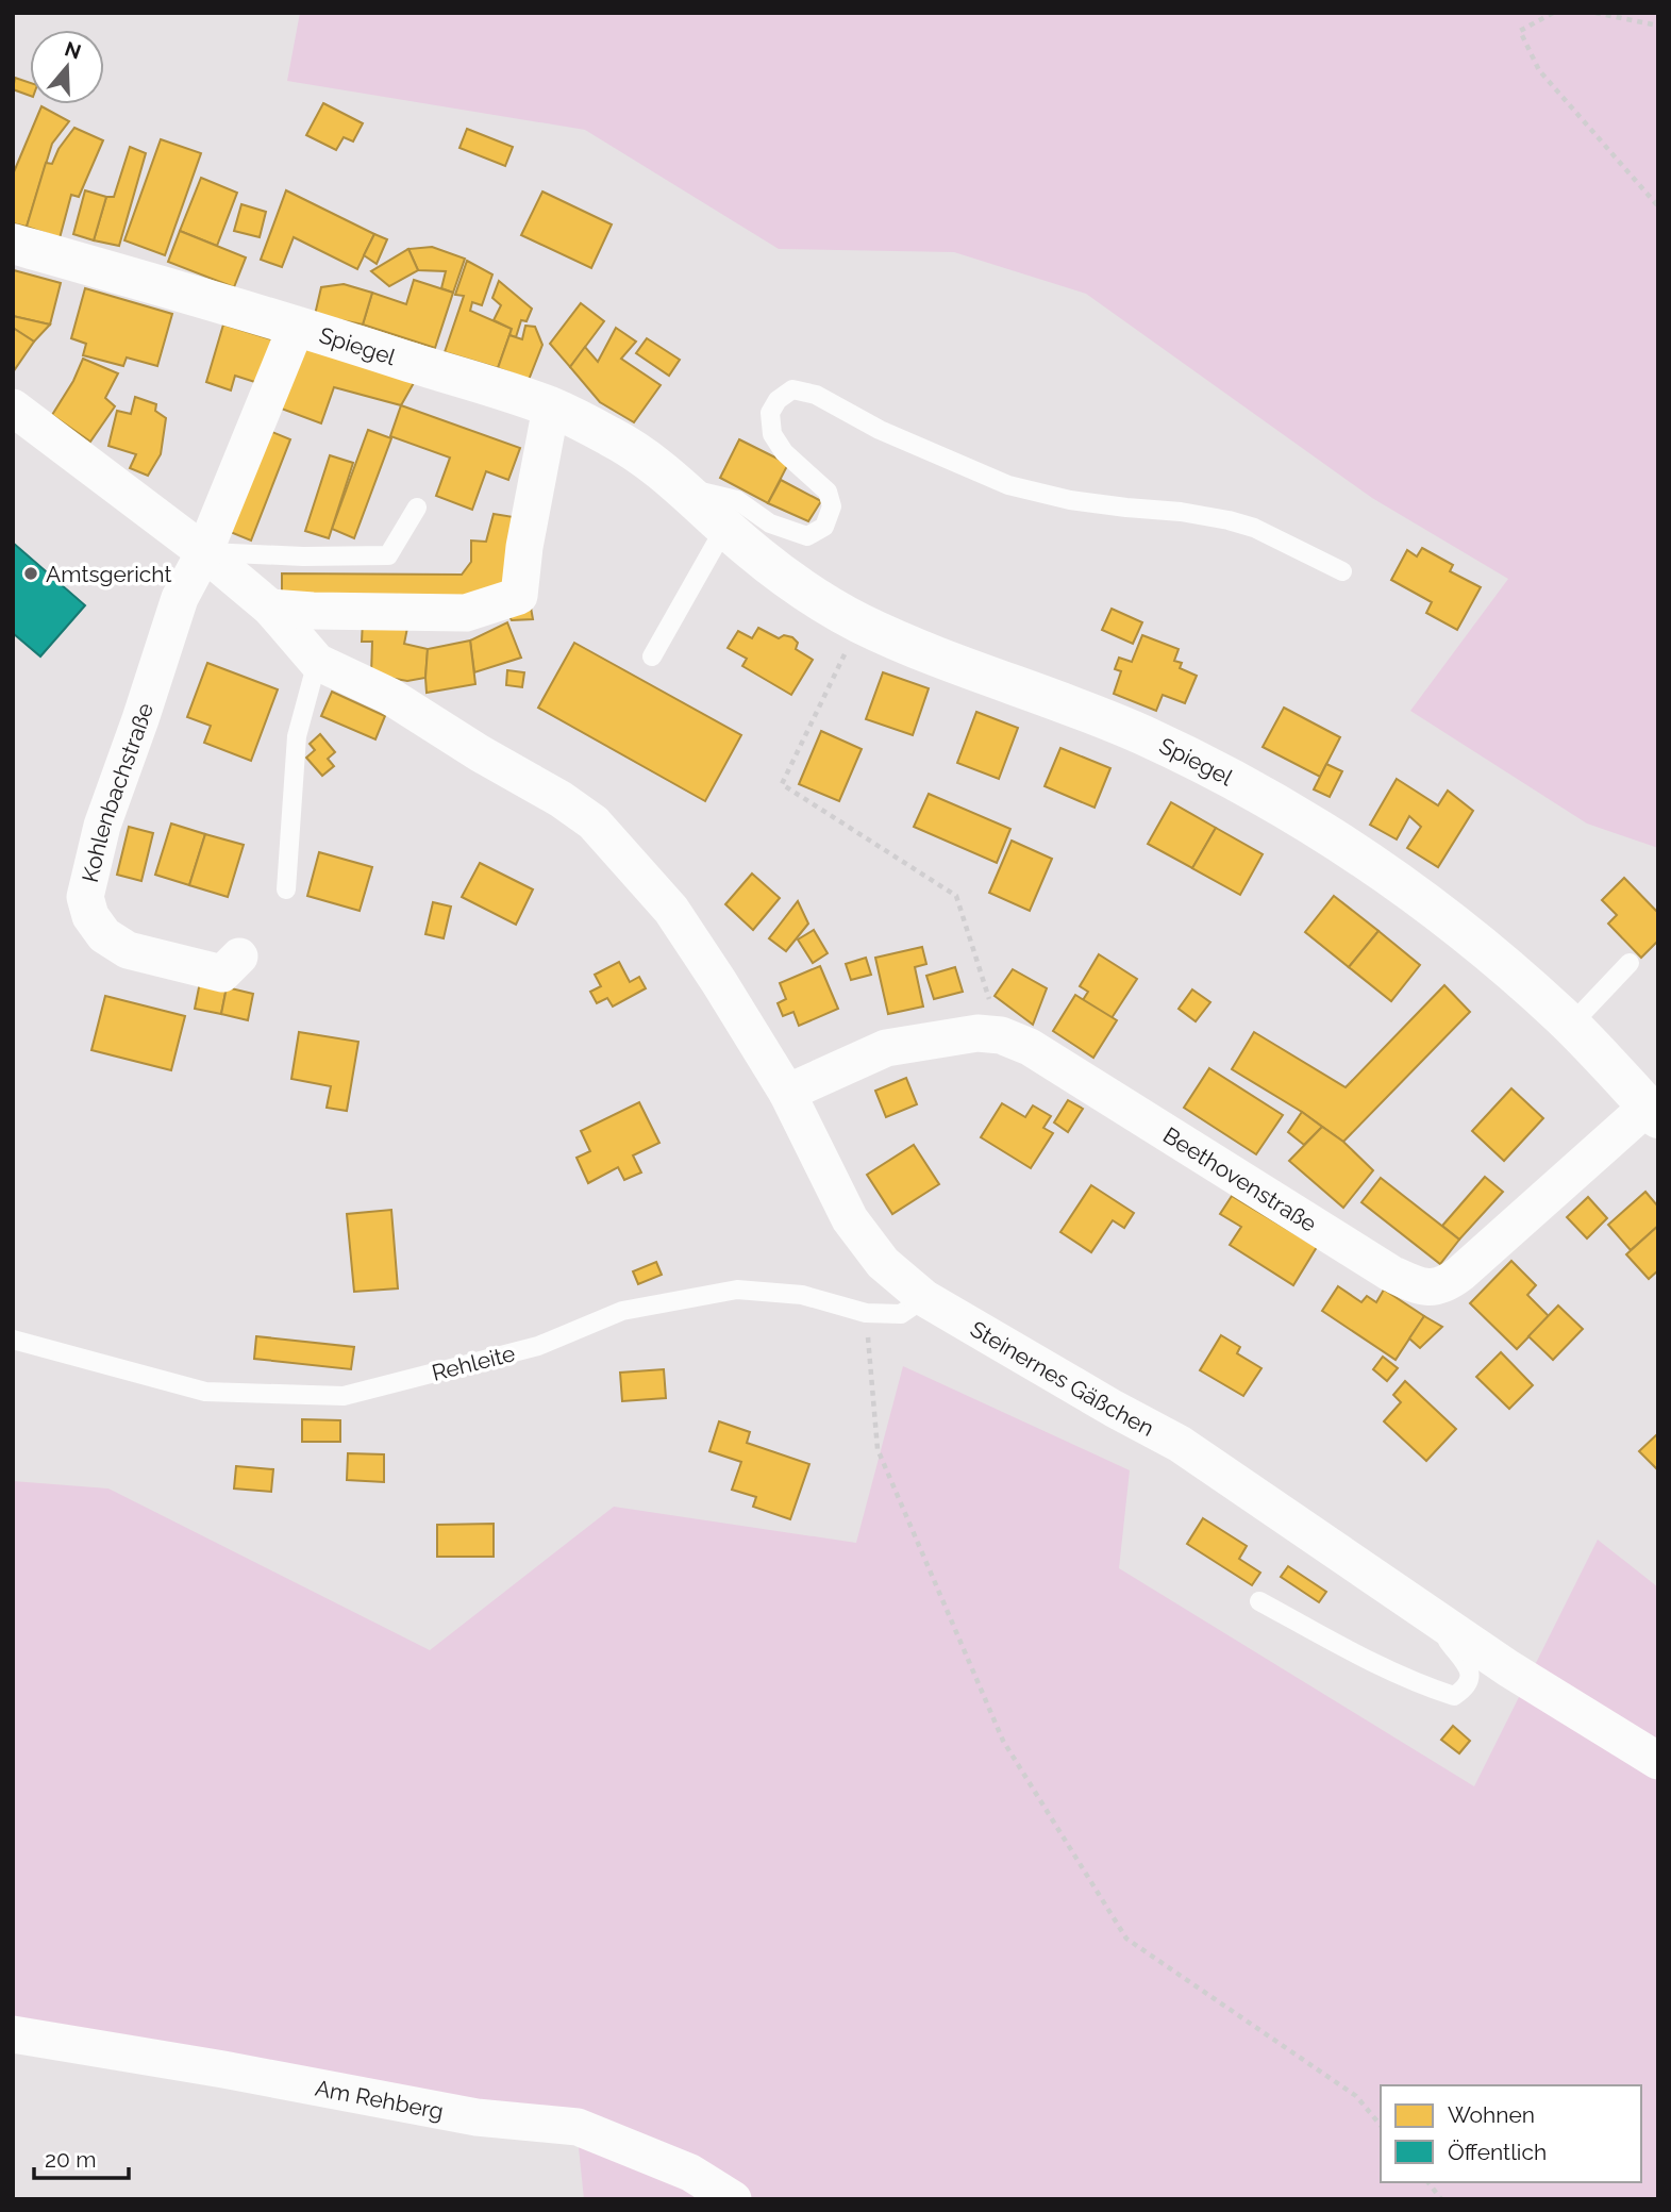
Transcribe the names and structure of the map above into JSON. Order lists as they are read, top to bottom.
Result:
{
  "streets": {
    "street": [
      "Spiegel",
      "Kohlenbachstraße",
      "Beethovenstraße",
      "Steinernes Gäßchen",
      "Am Rehberg"
    ],
    "lane": ["Rehleite"]
  },
  "crossings": [
    ["Spiegel", "Kohlenbachstraße"],
    ["Spiegel", "Beethovenstraße"],
    ["Beethovenstraße", "Steinernes Gäßchen"],
    ["Rehleite", "Steinernes Gäßchen"]
  ],
  "places": ["Amtsgericht"],
  "legend": ["Wohnen", "Öffentlich"],
  "scale_bar": "20 m",
  "north": "top"
}
